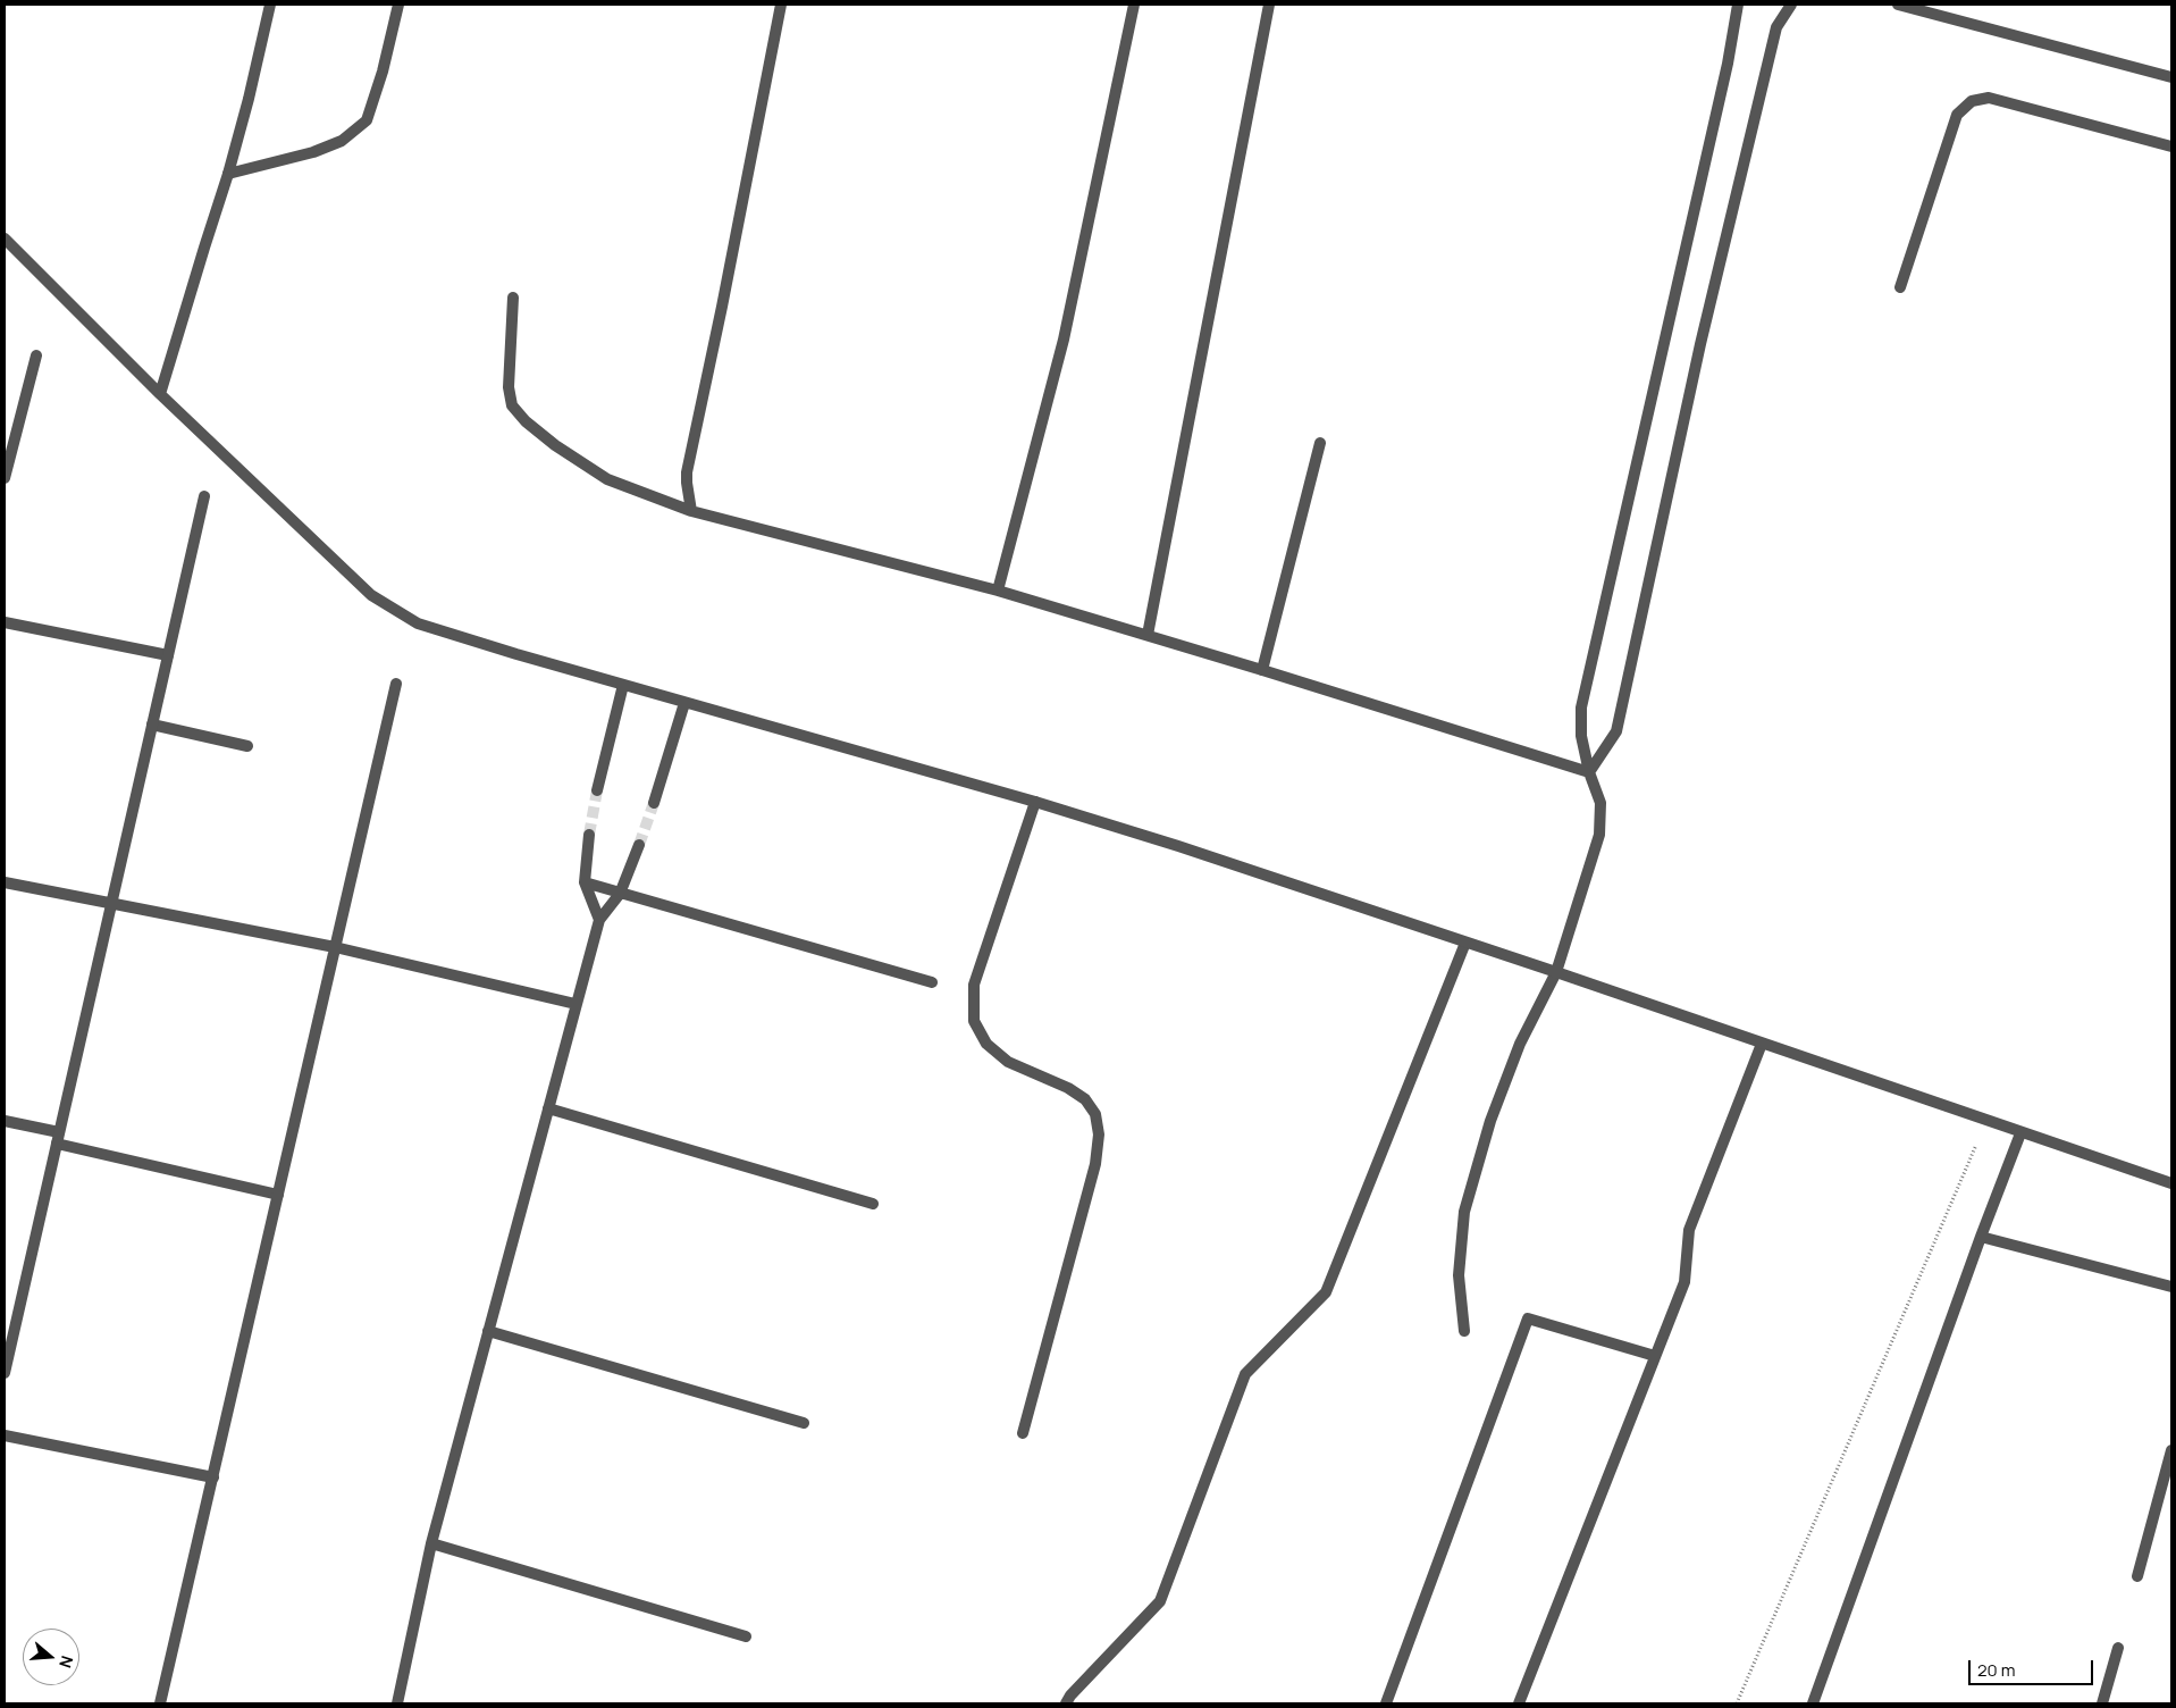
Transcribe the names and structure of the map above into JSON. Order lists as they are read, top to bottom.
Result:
{
  "scale_bar": "20 m",
  "north": "right"
}
